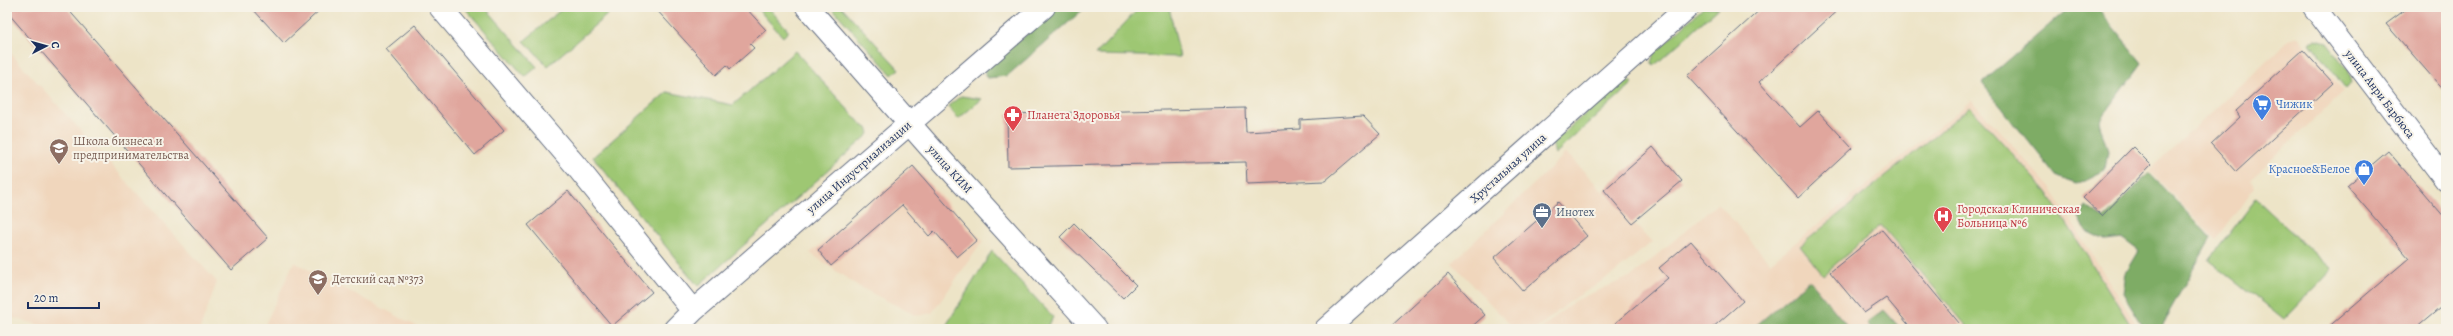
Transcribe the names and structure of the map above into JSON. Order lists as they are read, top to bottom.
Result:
{
  "streets": {
    "street": [
      "улица Анри Барбюса",
      "улица Индустриализации",
      "Хрустальная улица",
      "улица КИМ"
    ]
  },
  "crossings": [
    ["улица Индустриализации", "улица КИМ"]
  ],
  "places": {
    "supermarket": ["Чижик"],
    "pharmacy": ["Планета Здоровья"],
    "school or university": ["Школа бизнеса и предпринимательства", "Детский сад №373"],
    "shop": ["Красное&Белое"],
    "office": ["Инотех"],
    "hospital": ["Городская Клиническая Больница №6"]
  },
  "scale_bar": "20 m",
  "north": "right"
}
